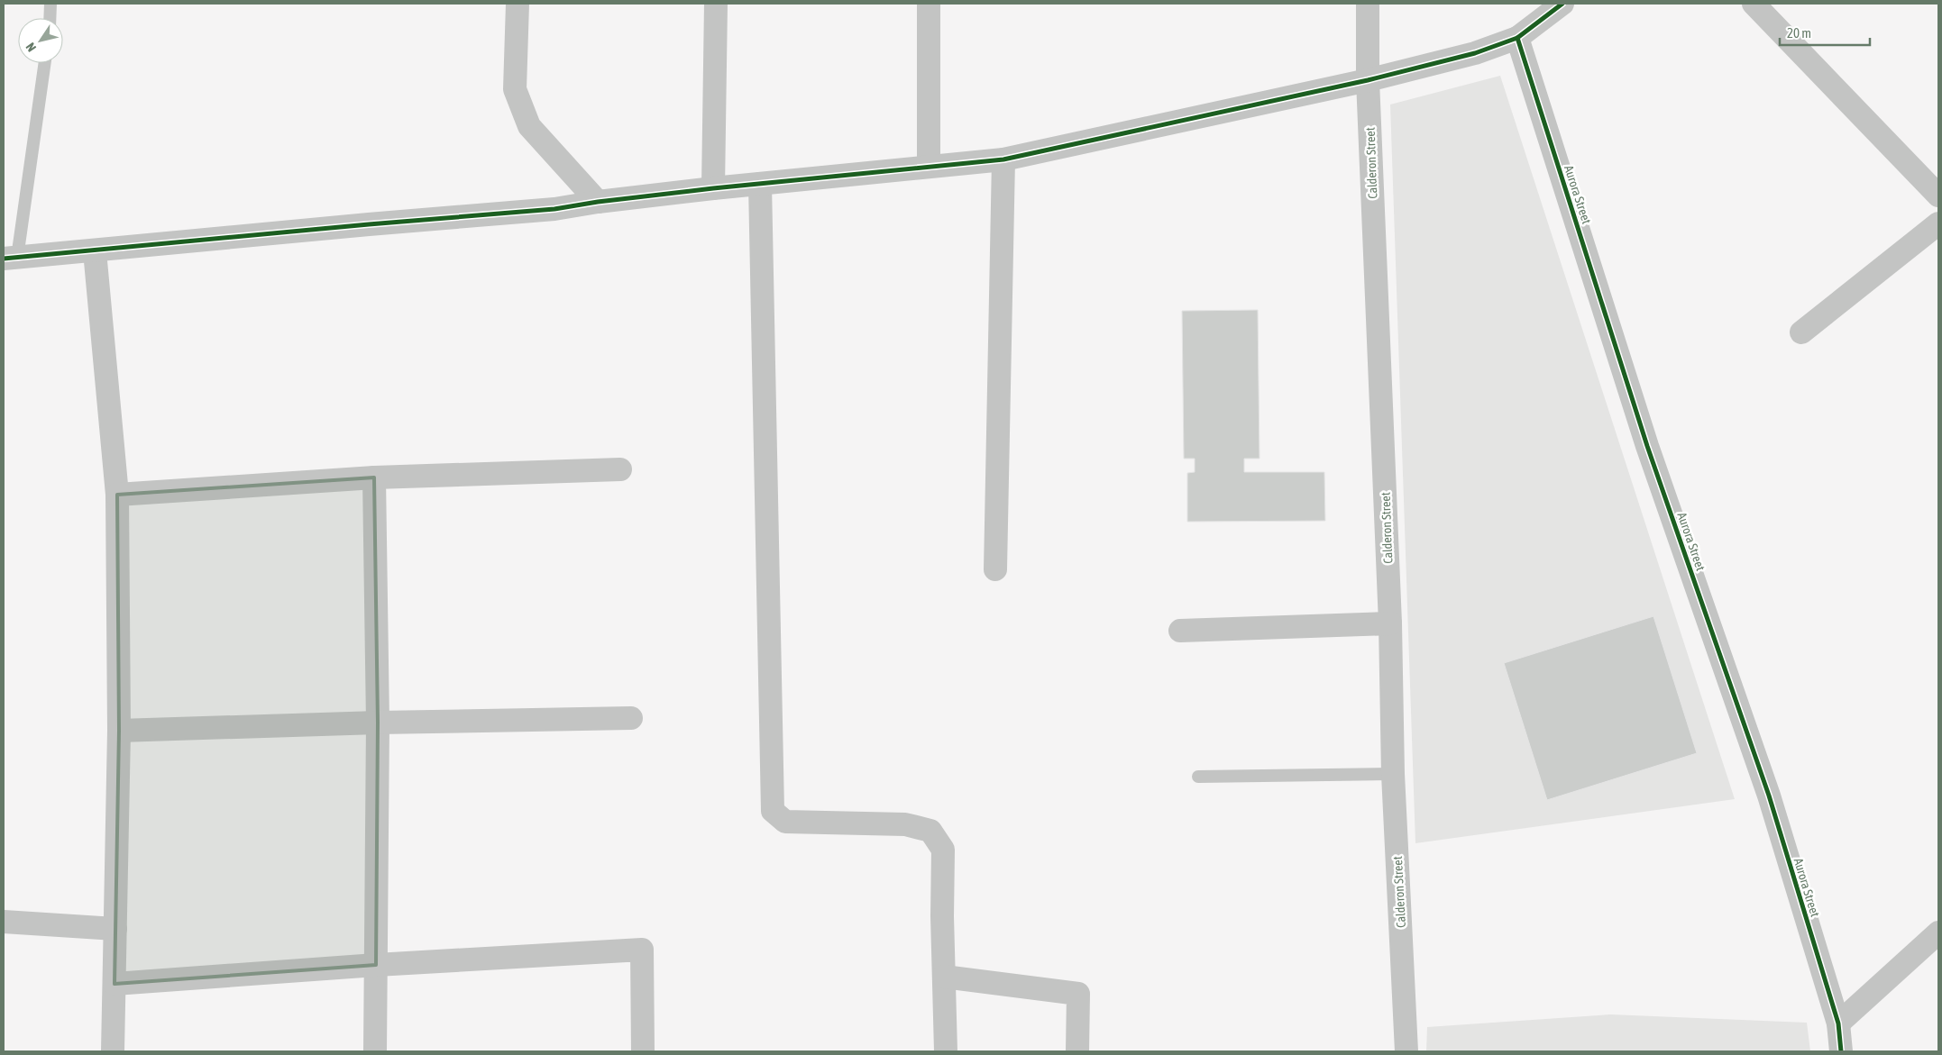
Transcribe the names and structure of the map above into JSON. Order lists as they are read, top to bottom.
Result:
{
  "streets": {
    "street": ["Calderon Street", "Aurora Street"]
  },
  "scale_bar": "20 m",
  "north": "bottom left"
}
